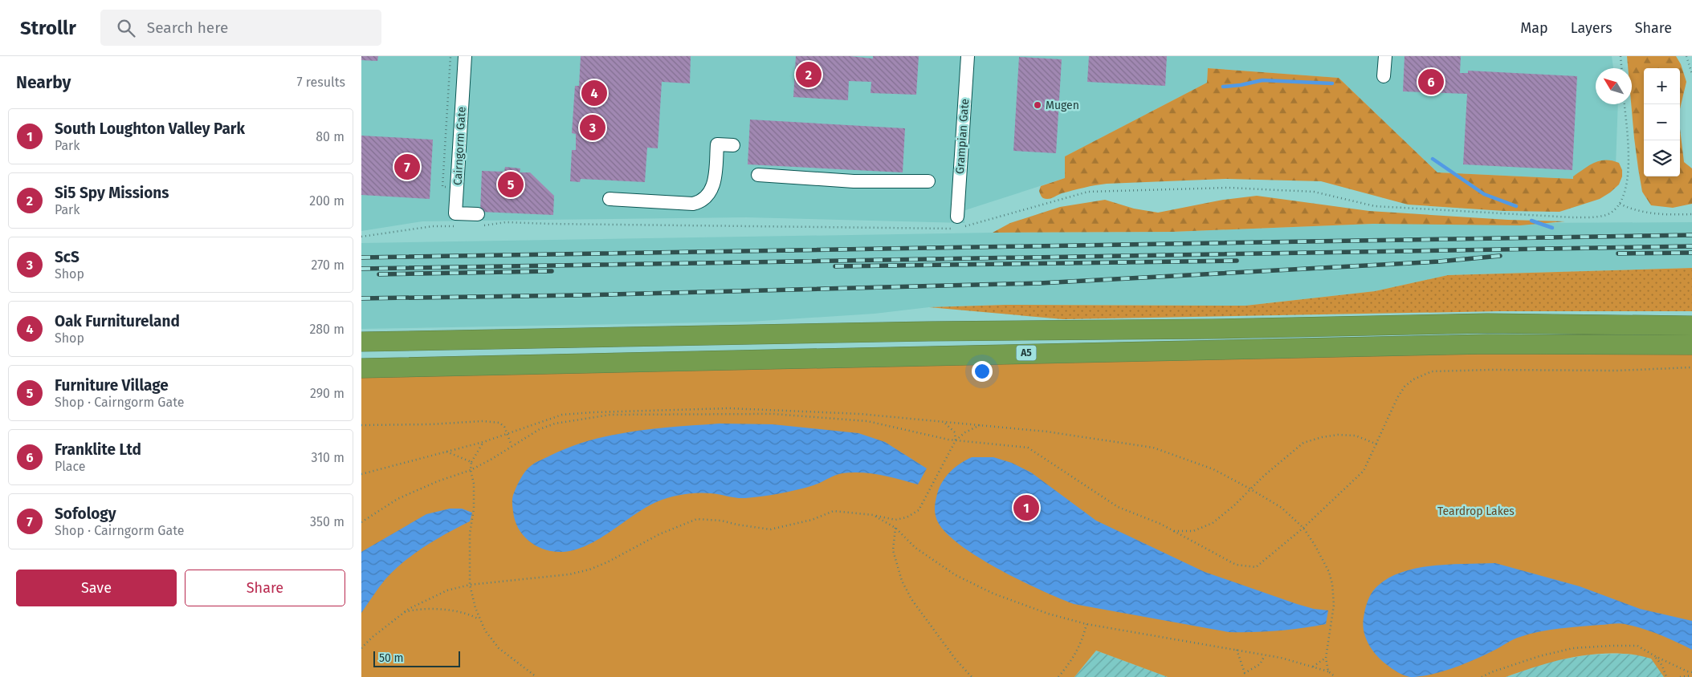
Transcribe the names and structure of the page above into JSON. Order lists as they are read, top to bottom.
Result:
{
  "streets": {
    "highway": ["A5"],
    "street": ["Grampian Gate", "Cairngorm Gate"]
  },
  "parks": ["Teardrop Lakes"],
  "places": ["Mugen"],
  "scale_bar": "50 m",
  "north": "top left",
  "page": {
    "header": "Strollr",
    "search": "Search here",
    "nav": ["Map", "Layers", "Share"],
    "heading": ["Nearby", "7 results"],
    "pins": [
      "2",
      "6",
      "4",
      "3",
      "7",
      "5",
      "1"
    ],
    "map_buttons": ["+", "−"],
    "list": [
      {
        "mark": "1",
        "name": "South Loughton Valley Park",
        "note": "Park",
        "value": "80 m"
      },
      {
        "mark": "2",
        "name": "Si5 Spy Missions",
        "note": "Park",
        "value": "200 m"
      },
      {
        "mark": "3",
        "name": "ScS",
        "note": "Shop",
        "value": "270 m"
      },
      {
        "mark": "4",
        "name": "Oak Furnitureland",
        "note": "Shop",
        "value": "280 m"
      },
      {
        "mark": "5",
        "name": "Furniture Village",
        "note": "Shop · Cairngorm Gate",
        "value": "290 m"
      },
      {
        "mark": "6",
        "name": "Franklite Ltd",
        "note": "Place",
        "value": "310 m"
      },
      {
        "mark": "7",
        "name": "Sofology",
        "note": "Shop · Cairngorm Gate",
        "value": "350 m"
      }
    ],
    "buttons": ["Save", "Share"],
    "scale": "50 m"
  }
}
